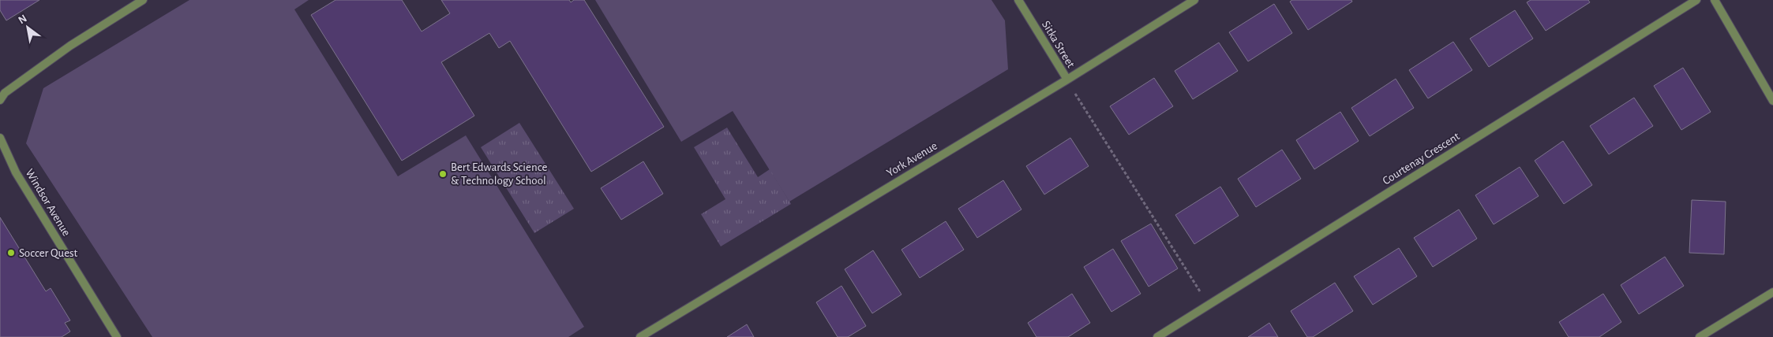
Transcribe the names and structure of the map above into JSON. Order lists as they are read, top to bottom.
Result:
{
  "streets": {
    "street": [
      "Sitka Street",
      "Courtenay Crescent",
      "York Avenue",
      "Windsor Avenue"
    ]
  },
  "crossings": [
    ["Sitka Street", "York Avenue"]
  ],
  "places": ["Bert Edwards Science & Technology School", "Soccer Quest"],
  "north": "top left"
}
